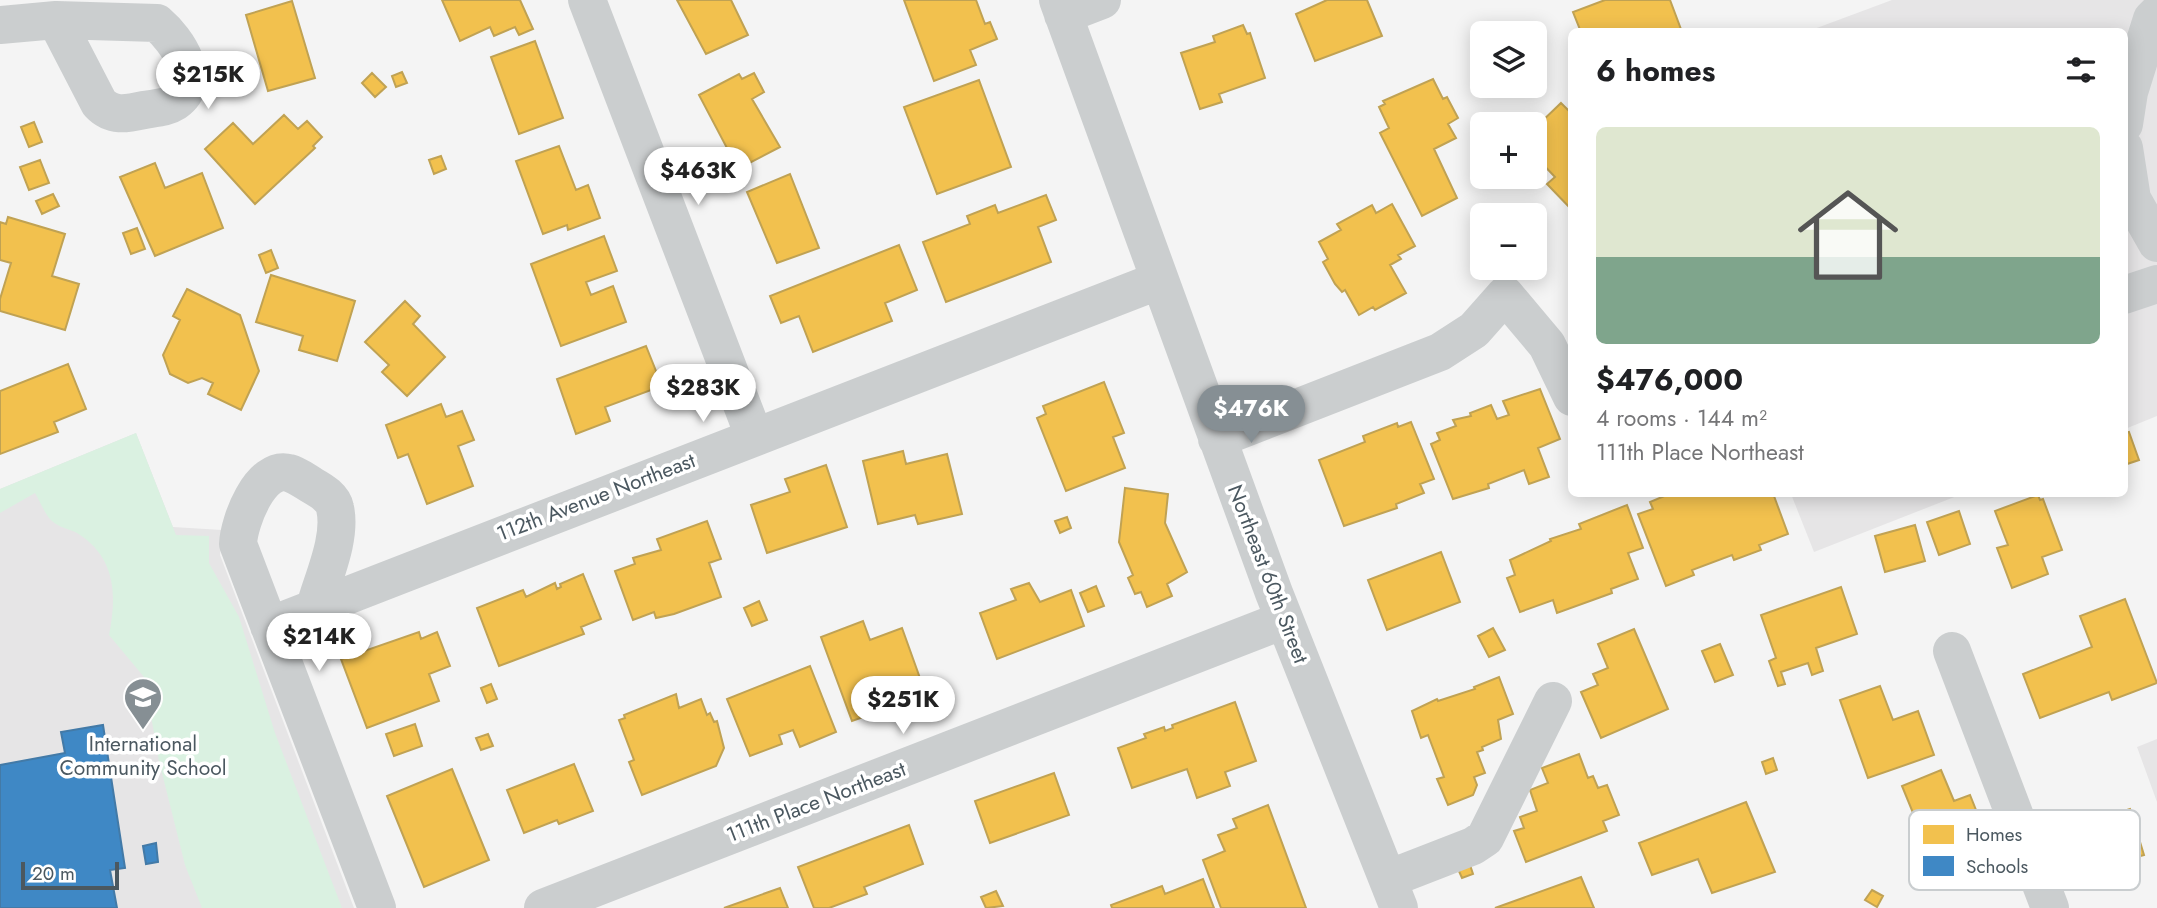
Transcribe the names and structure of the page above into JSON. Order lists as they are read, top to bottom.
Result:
{
  "streets": {
    "street": ["112th Avenue Northeast", "Northeast 60th Street", "111th Place Northeast"]
  },
  "crossings": [
    ["112th Avenue Northeast", "Northeast 60th Street"],
    ["Northeast 60th Street", "111th Place Northeast"]
  ],
  "places": {
    "school or university": ["International Community School"]
  },
  "legend": ["Homes", "Schools"],
  "scale_bar": "20 m",
  "page": {
    "map_buttons": ["+", "−"],
    "heading": "6 homes",
    "price": [
      "$215K",
      "$463K",
      "$283K",
      "$476K",
      "$214K",
      "$251K"
    ],
    "list": [
      {
        "name": "$476,000",
        "note": "4 rooms · 144 m² · 111th Place Northeast"
      }
    ],
    "scale": "20 m"
  }
}
